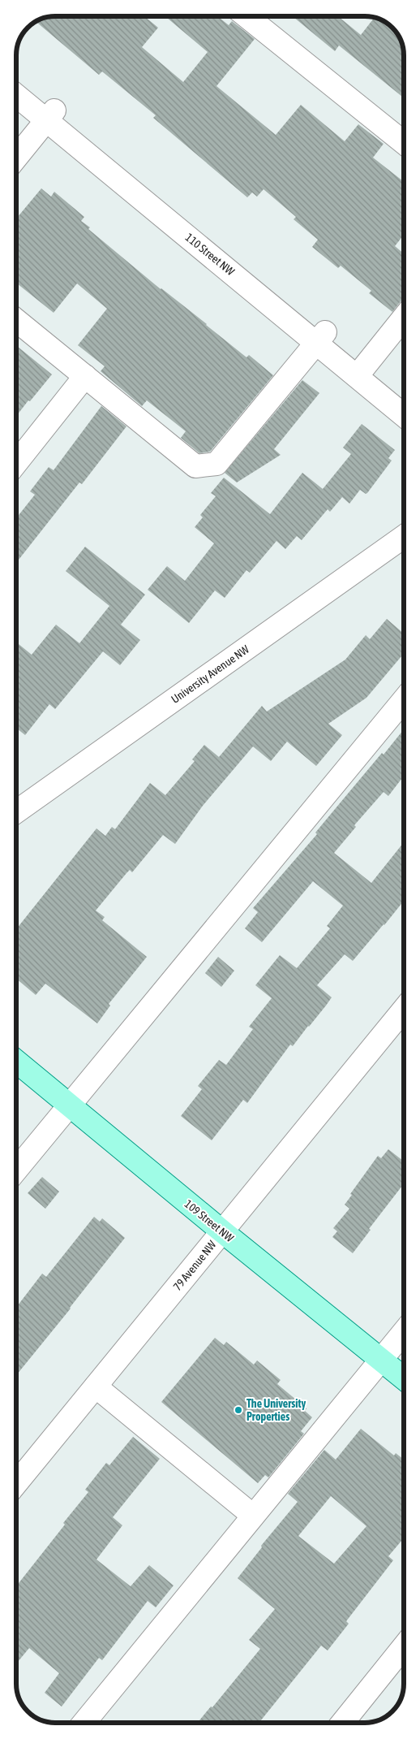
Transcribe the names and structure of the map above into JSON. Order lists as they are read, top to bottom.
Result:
{
  "streets": {
    "main road": ["109 Street NW"],
    "street": ["110 Street NW", "University Avenue NW", "79 Avenue NW"]
  },
  "crossings": [
    ["109 Street NW", "79 Avenue NW"]
  ],
  "places": ["The University Properties"]
}
